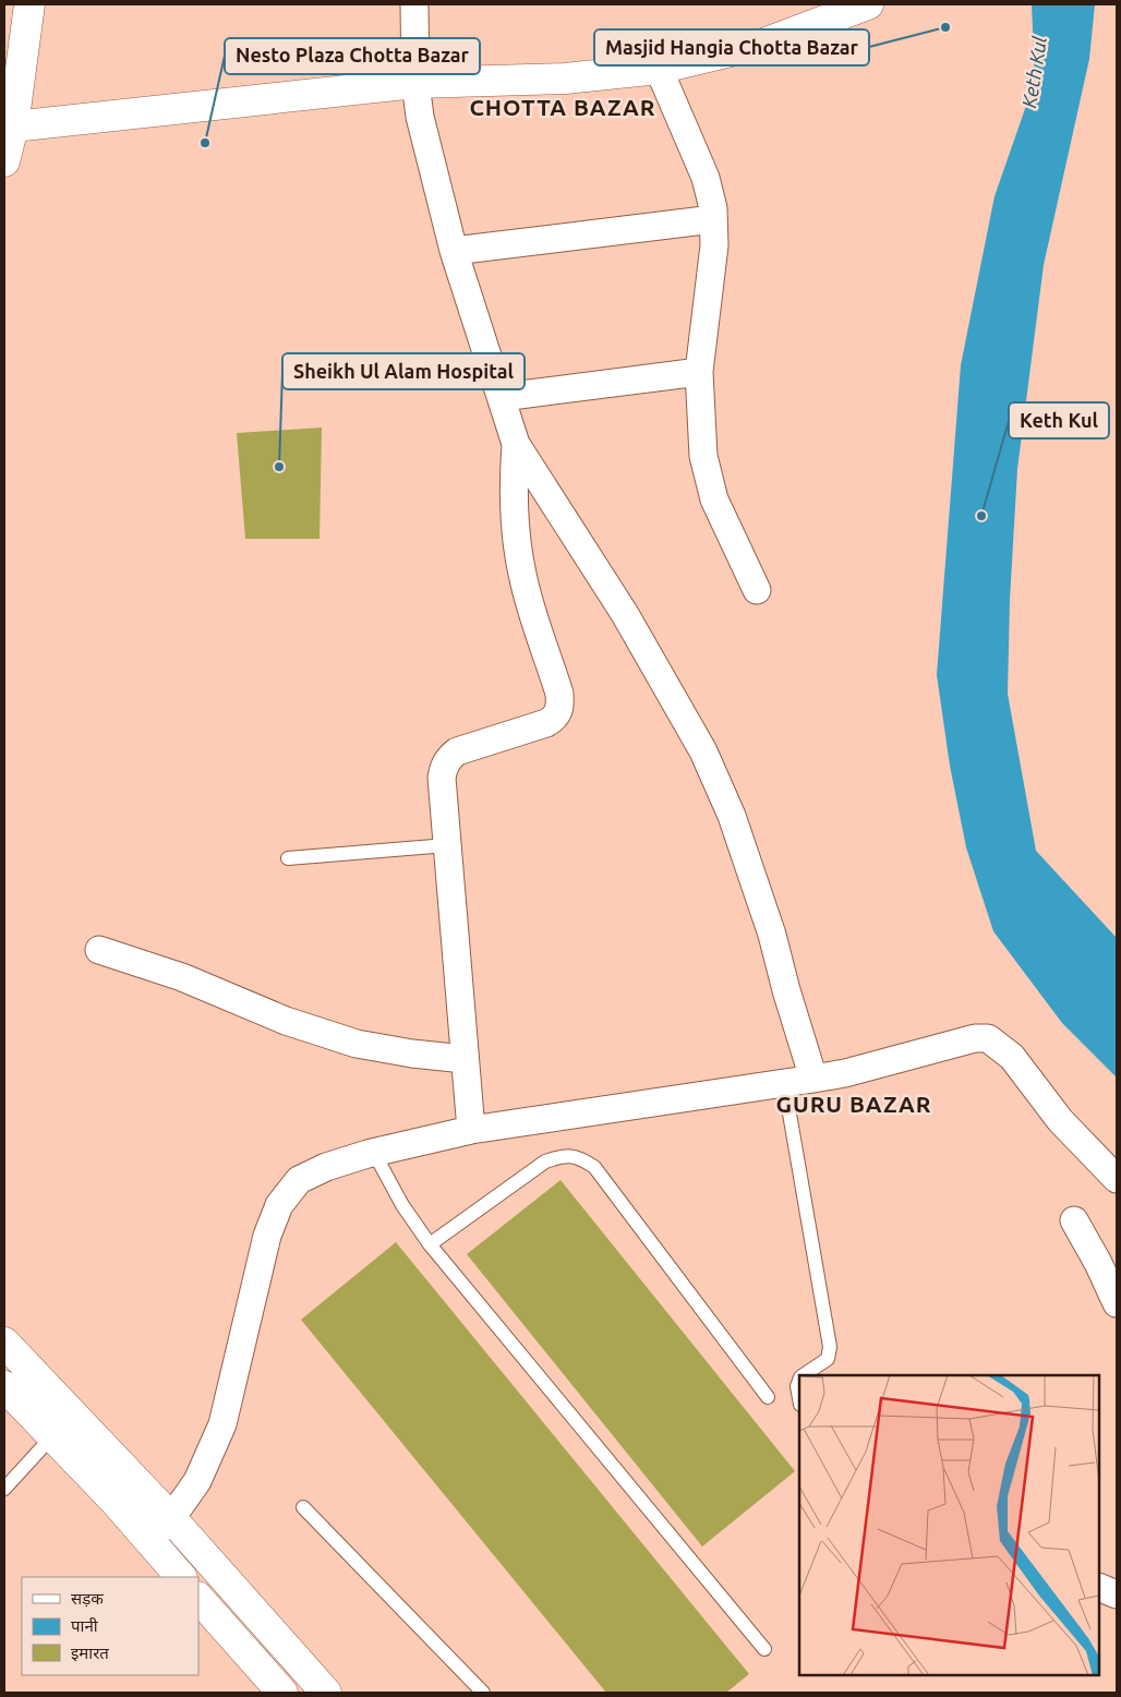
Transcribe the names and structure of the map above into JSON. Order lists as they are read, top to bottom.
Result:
{
  "districts": ["CHOTTA BAZAR", "GURU BAZAR"],
  "water": ["Keth Kul"],
  "places": [
    "Masjid Hangia Chotta Bazar",
    "Nesto Plaza Chotta Bazar",
    "Sheikh Ul Alam Hospital",
    "Keth Kul"
  ],
  "legend": ["सड़क", "पानी", "इमारत"]
}
